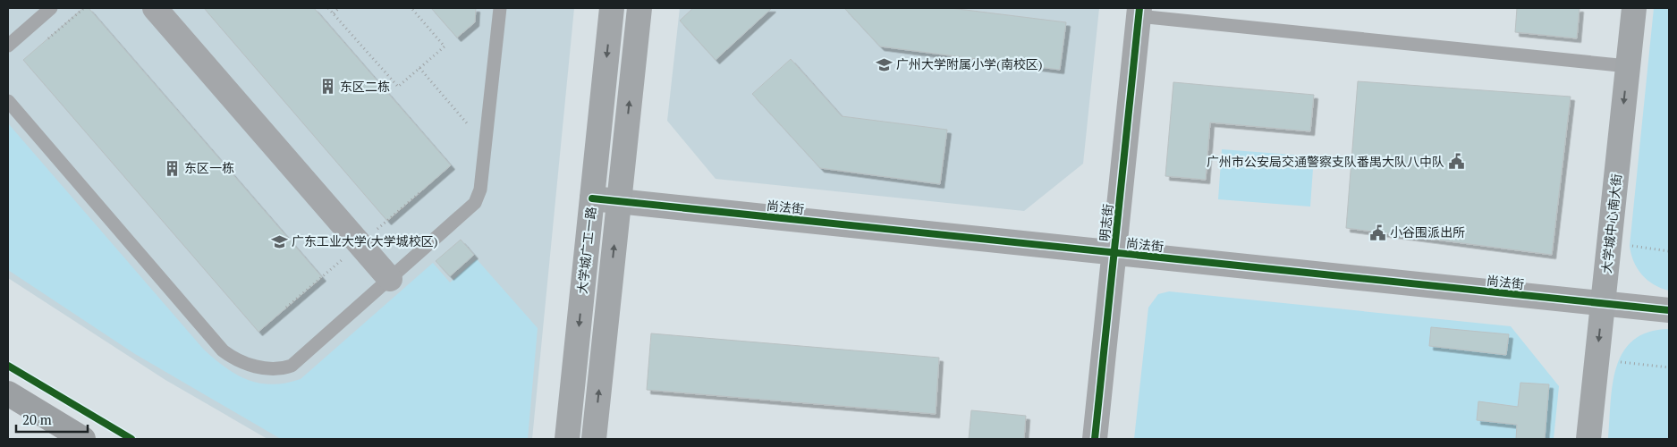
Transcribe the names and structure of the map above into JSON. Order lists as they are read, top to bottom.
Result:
{
  "streets": {
    "main road": ["大学城中心南大街", "大学城广工一路"],
    "street": ["尚法街", "明志街"]
  },
  "crossings": [
    ["尚法街", "明志街"],
    ["尚法街", "大学城中心南大街"],
    ["尚法街", "大学城广工一路"]
  ],
  "one_way": ["大学城中心南大街"],
  "places": {
    "school or university": ["广州大学附属小学(南校区)", "广东工业大学(大学城校区)"],
    "building": ["东区二栋", "东区一栋"],
    "public building": ["广州市公安局交通警察支队番禺大队八中队", "小谷围派出所"]
  },
  "scale_bar": "20 m"
}
